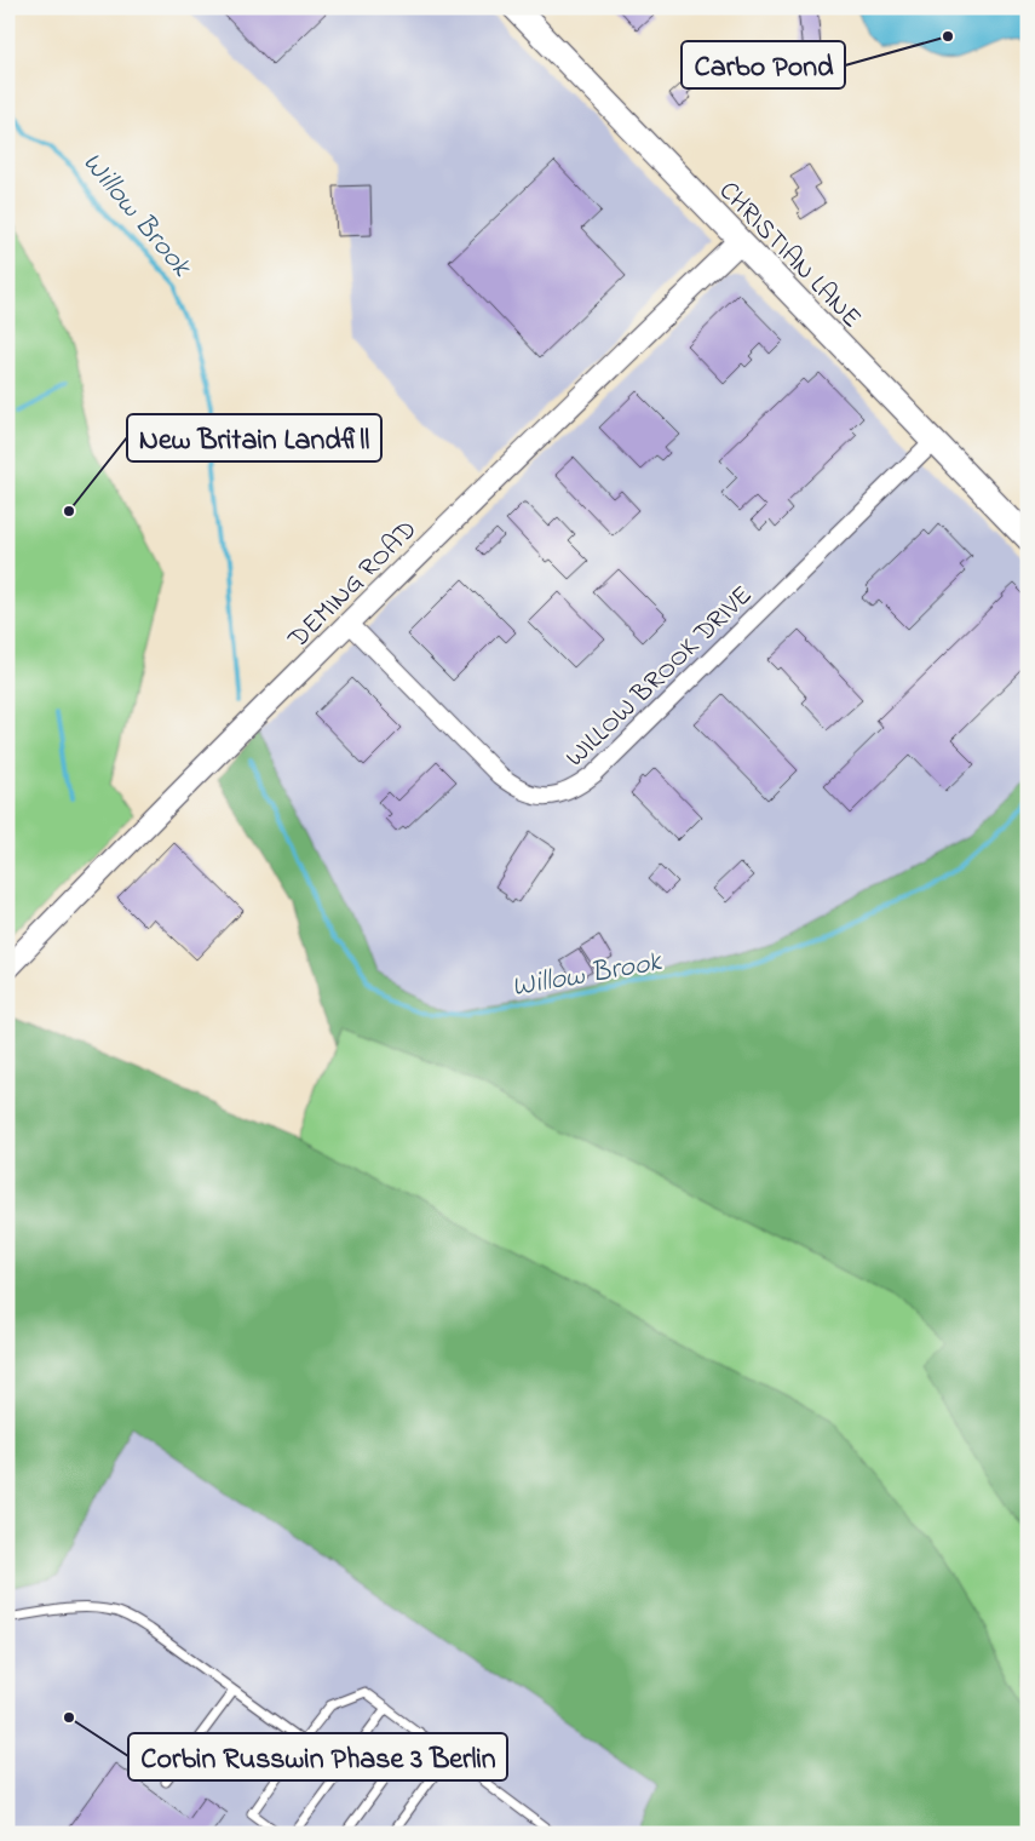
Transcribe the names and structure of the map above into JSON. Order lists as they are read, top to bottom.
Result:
{
  "streets": {
    "main road": ["CHRISTIAN LANE"],
    "street": ["DEMING ROAD", "WILLOW BROOK DRIVE"]
  },
  "crossings": [
    ["CHRISTIAN LANE", "DEMING ROAD"],
    ["CHRISTIAN LANE", "WILLOW BROOK DRIVE"],
    ["DEMING ROAD", "WILLOW BROOK DRIVE"]
  ],
  "water": ["Willow Brook"],
  "places": ["Carbo Pond", "New Britain Landfill", "Corbin Russwin Phase 3 Berlin"]
}
